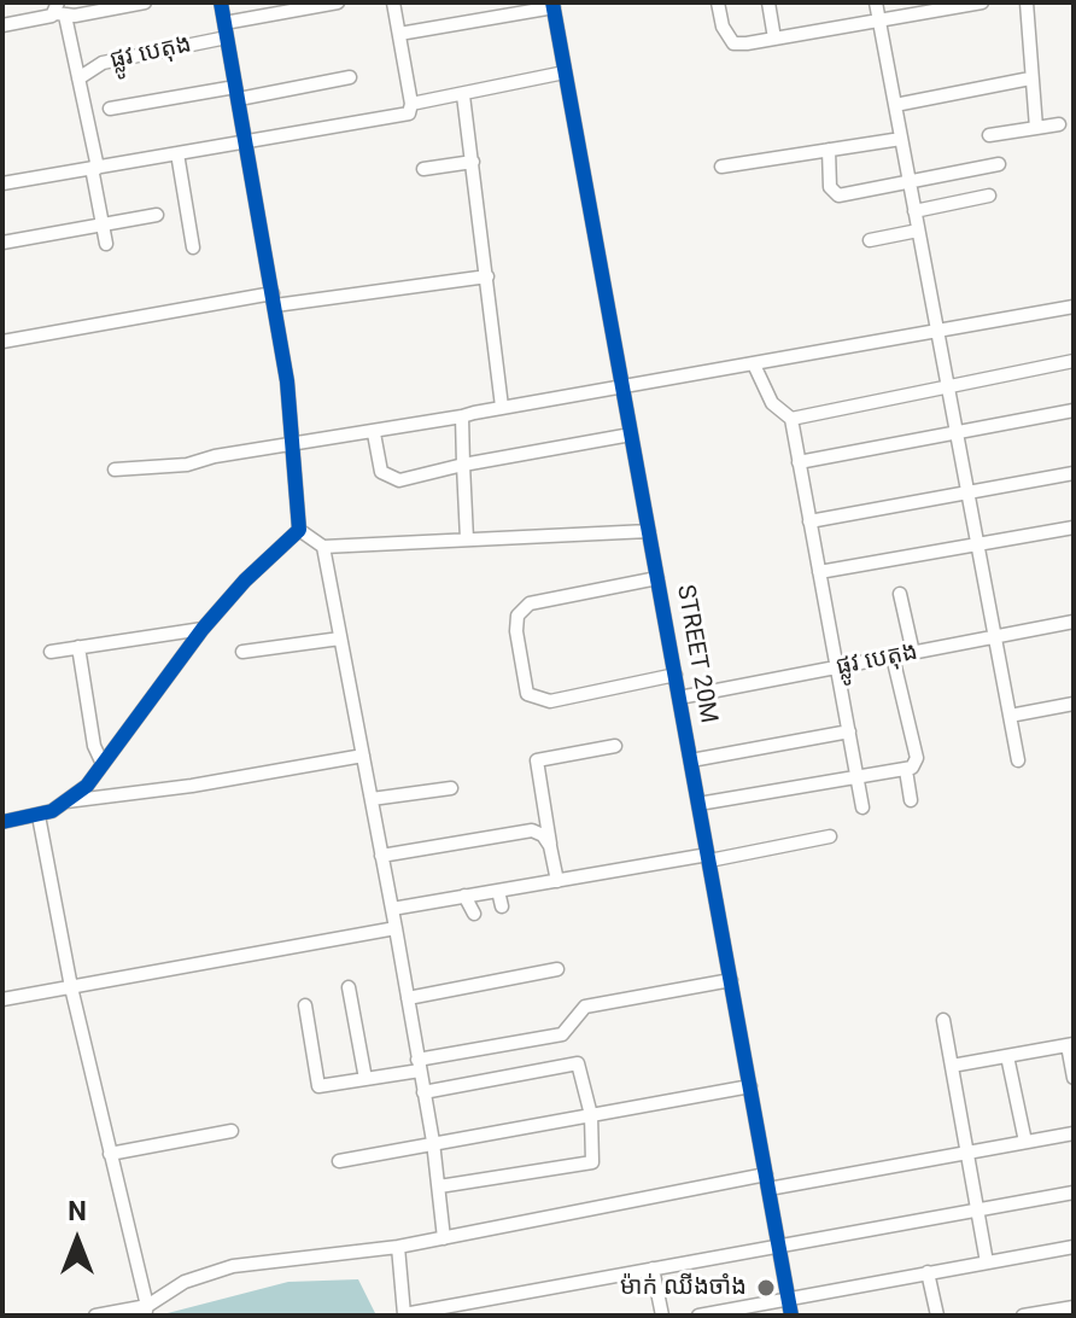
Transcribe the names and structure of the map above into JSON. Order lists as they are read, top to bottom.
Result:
{
  "streets": {
    "street": ["ផ្លូវ បេតុង", "STREET 20M"]
  },
  "crossings": [
    ["ផ្លូវ បេតុង", "STREET 20M"]
  ],
  "places": ["ម៉ាក់ ឈីងចាំង"],
  "north": "top"
}
